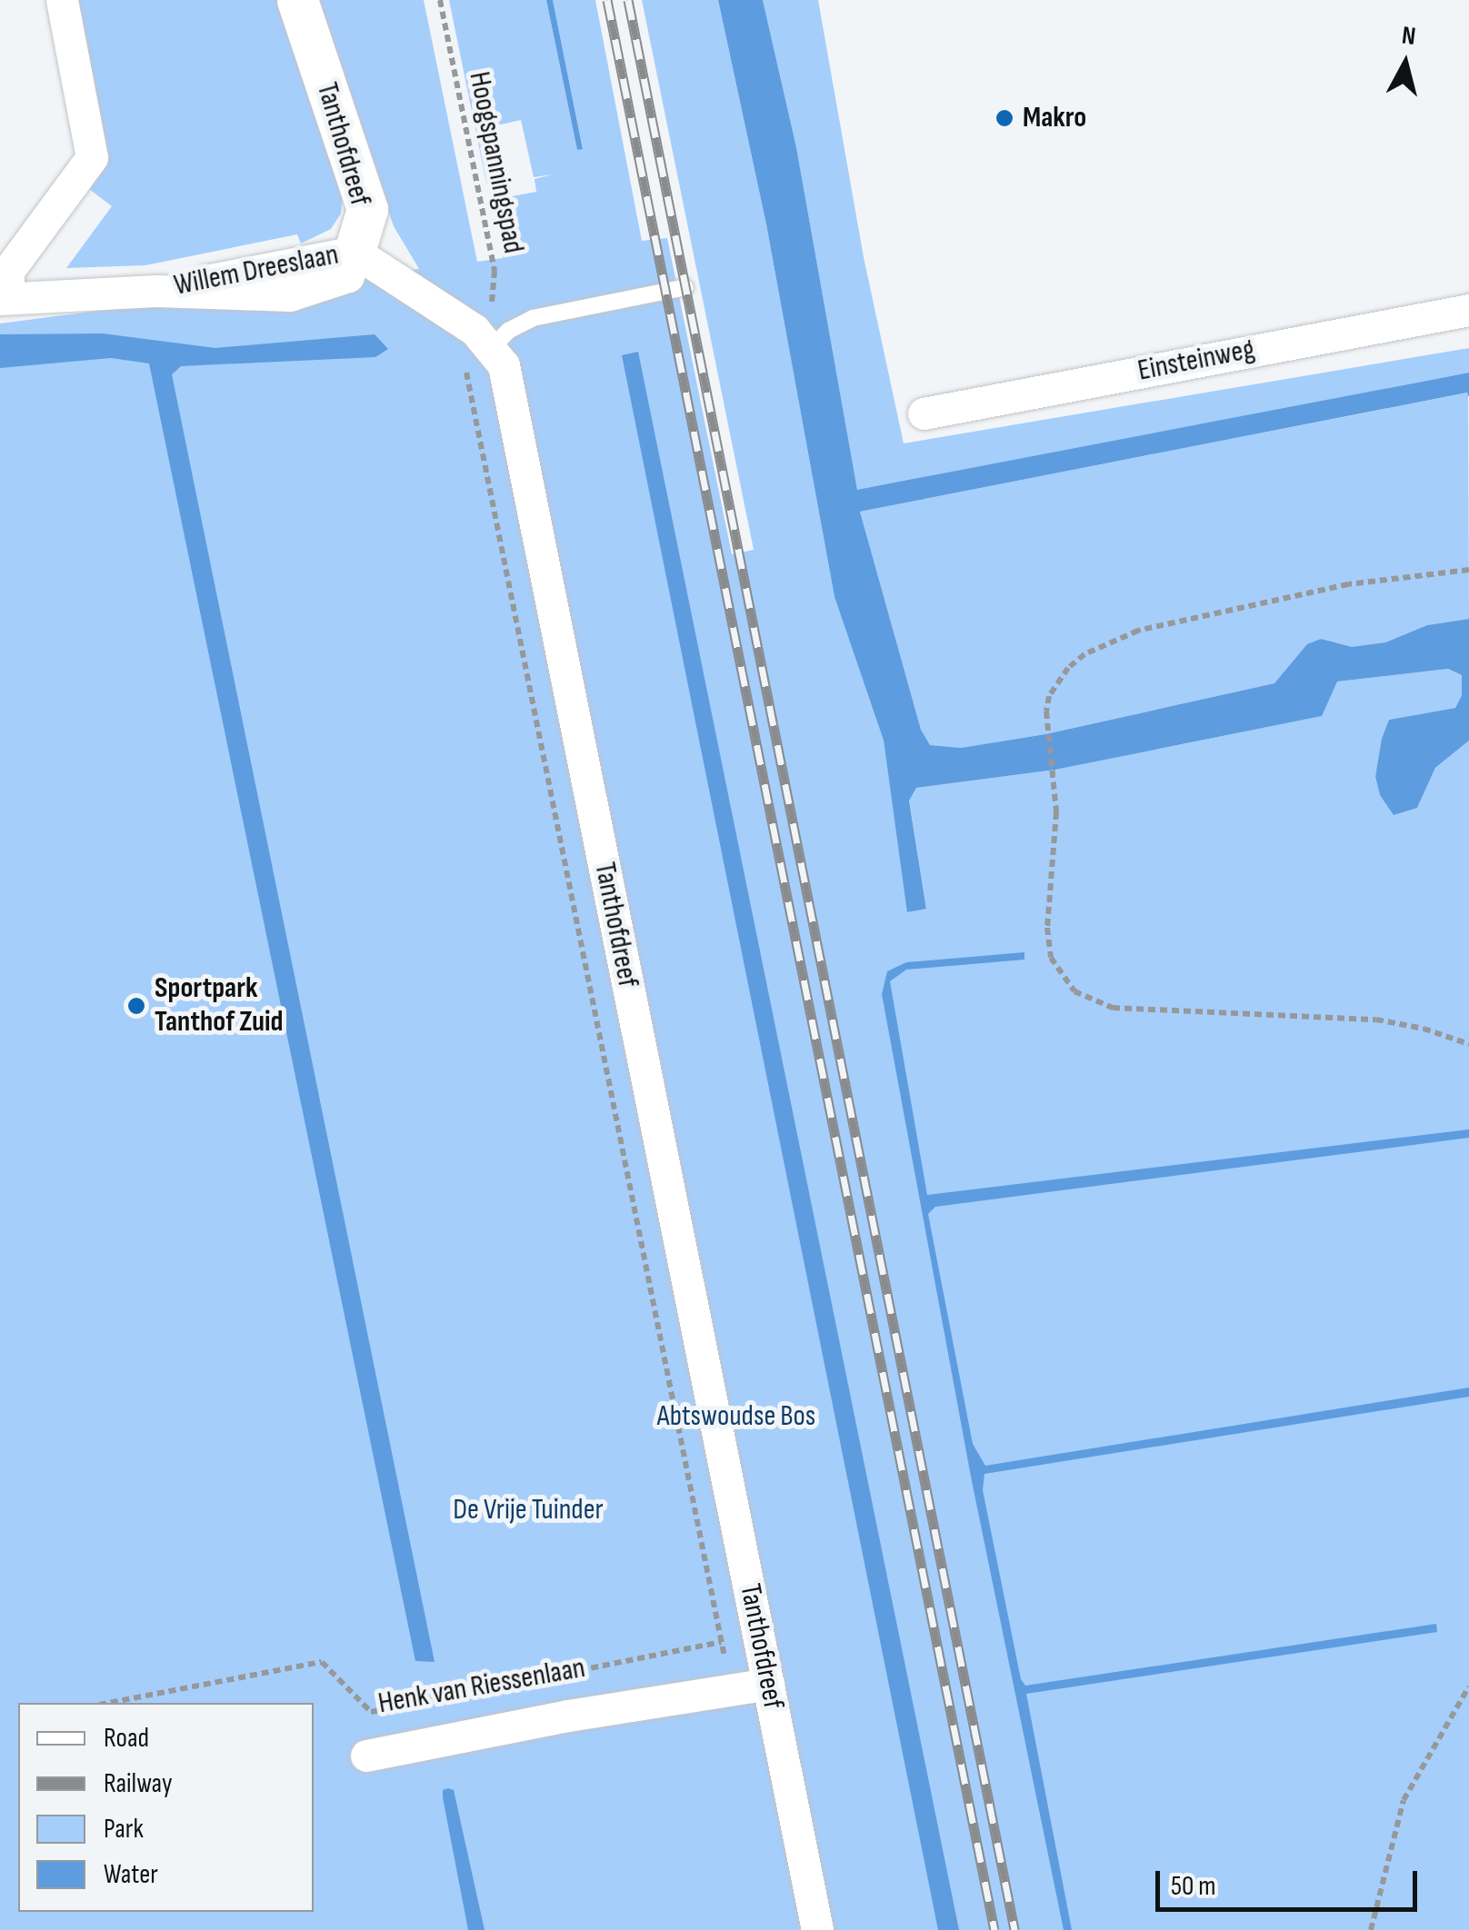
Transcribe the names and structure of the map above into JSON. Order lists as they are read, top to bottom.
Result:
{
  "streets": {
    "street": [
      "Tanthofdreef",
      "Willem Dreeslaan",
      "Einsteinweg",
      "Henk van Riessenlaan"
    ],
    "path": ["Hoogspanningspad"]
  },
  "crossings": [
    ["Tanthofdreef", "Hoogspanningspad"],
    ["Tanthofdreef", "Willem Dreeslaan"],
    ["Tanthofdreef", "Henk van Riessenlaan"],
    ["Hoogspanningspad", "Henk van Riessenlaan"]
  ],
  "parks": ["Abtswoudse Bos", "De Vrije Tuinder"],
  "places": ["Makro", "Sportpark Tanthof Zuid"],
  "legend": [
    "Road",
    "Railway",
    "Park",
    "Water"
  ],
  "scale_bar": "50 m",
  "north": "top"
}
